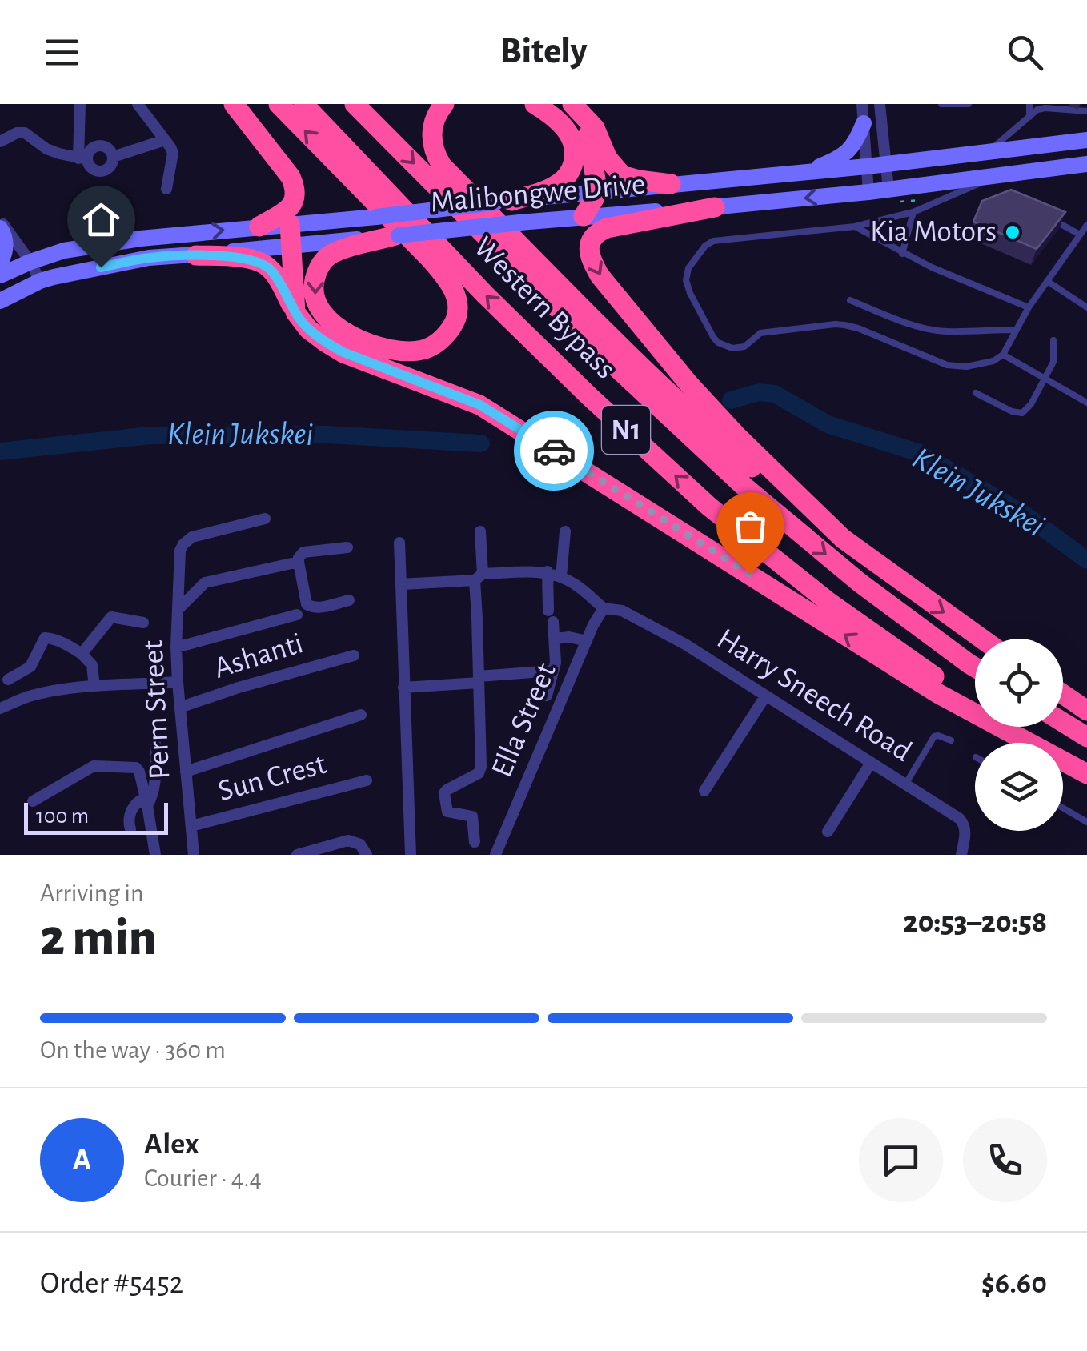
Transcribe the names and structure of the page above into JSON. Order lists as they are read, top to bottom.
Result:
{
  "streets": {
    "highway": ["Western Bypass", "N1"],
    "main road": ["Malibongwe Drive"],
    "street": [
      "Ashanti",
      "Harry Sneech Road",
      "Perm Street",
      "Ella Street",
      "Sun Crest"
    ]
  },
  "crossings": [
    ["Ashanti", "Perm Street"],
    ["Harry Sneech Road", "Ella Street"],
    ["Perm Street", "Sun Crest"]
  ],
  "water": ["Klein Jukskei"],
  "places": ["Kia Motors"],
  "scale_bar": "100 m",
  "page": {
    "header": "Bitely",
    "scale": "100 m",
    "heading": ["2 min", "Arriving in", "20:53–20:58"],
    "panel": [
      "Alex",
      "Courier · 4.4",
      "Order #5452",
      "$6.60"
    ],
    "bar": "On the way · 360 m",
    "round": "A"
  }
}
